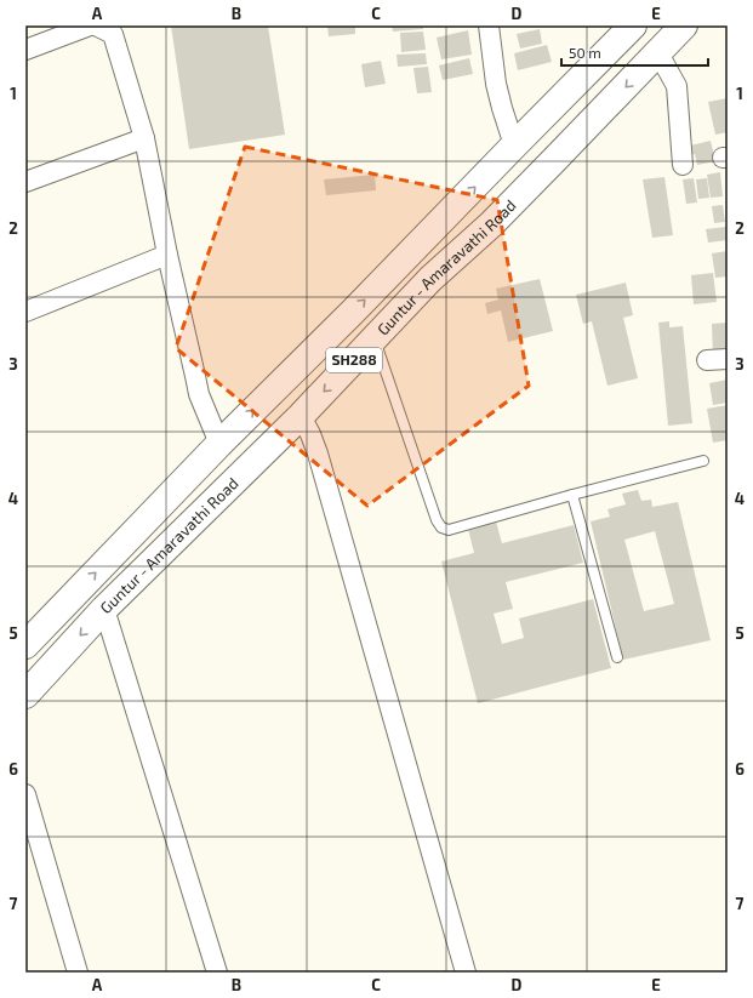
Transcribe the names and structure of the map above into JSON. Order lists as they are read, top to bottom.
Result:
{
  "streets": {
    "main road": ["Guntur - Amaravathi Road", "SH288"]
  },
  "scale_bar": "50 m",
  "grid": {
    "columns": [
      "A",
      "B",
      "C",
      "D",
      "E"
    ],
    "rows": [
      "1",
      "2",
      "3",
      "4",
      "5",
      "6",
      "7"
    ]
  }
}
